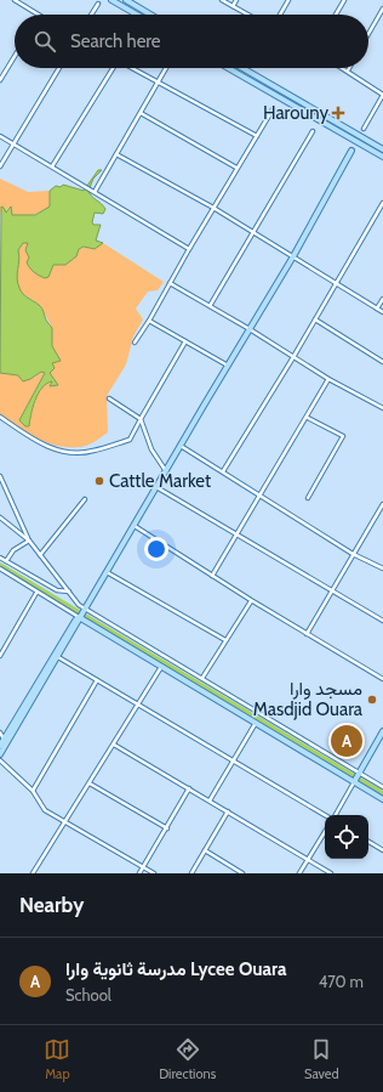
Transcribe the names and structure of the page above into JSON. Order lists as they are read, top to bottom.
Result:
{
  "places": {
    "health": ["Harouny"],
    "other": ["Cattle Market", "مسجد وارا Masdjid Ouara"]
  },
  "page": {
    "search": "Search here",
    "pins": "A",
    "heading": "Nearby",
    "list": [
      {
        "mark": "A",
        "name": "مدرسة ثانوية وارا Lycee Ouara",
        "note": "School",
        "value": "470 m"
      }
    ],
    "nav": ["Map", "Directions", "Saved"]
  }
}
